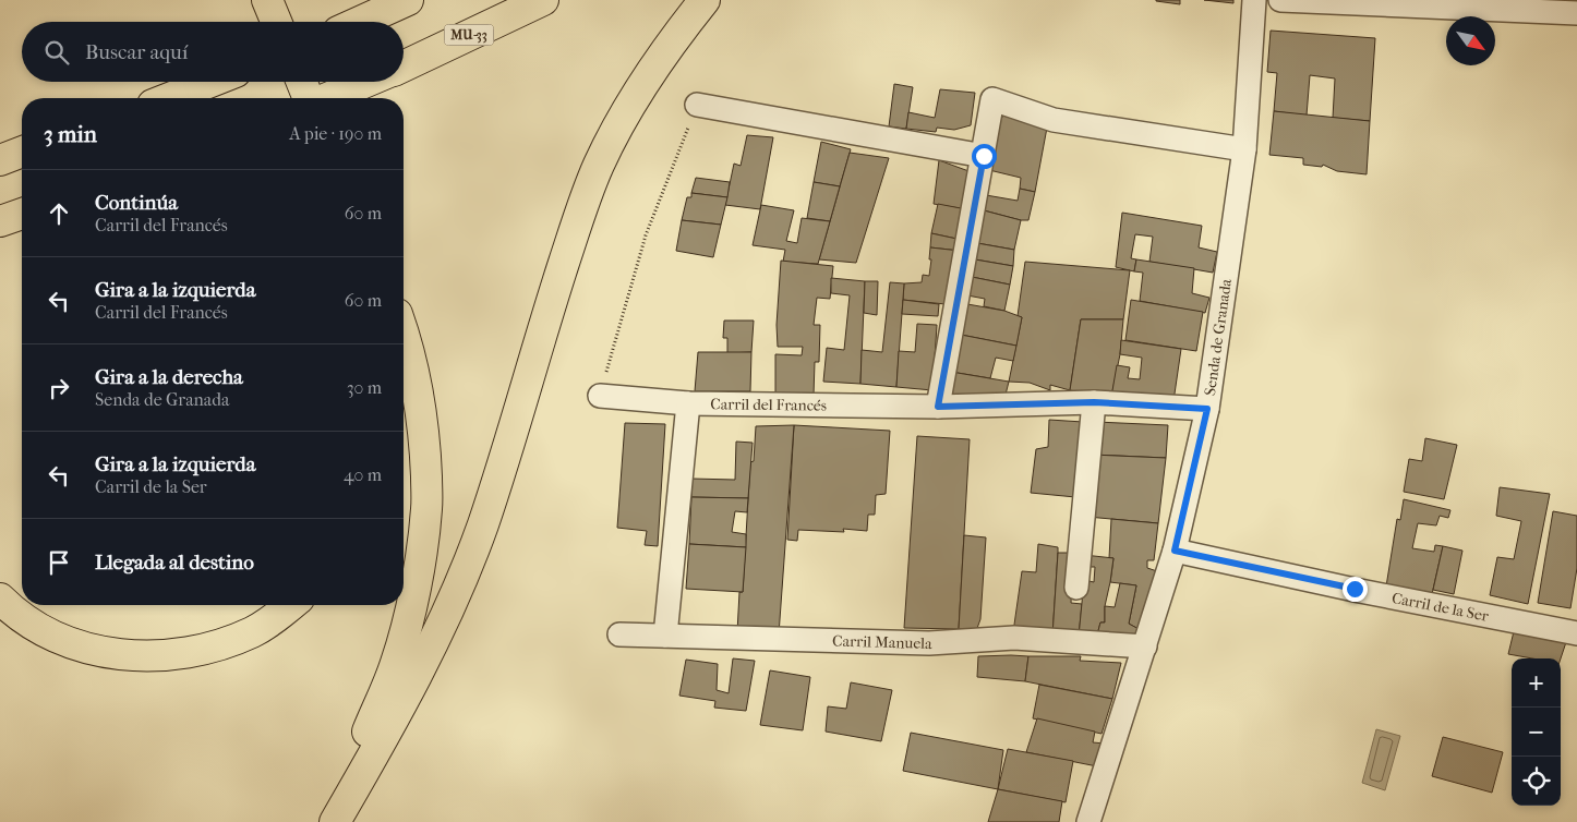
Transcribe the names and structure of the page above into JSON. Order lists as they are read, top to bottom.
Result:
{
  "streets": {
    "highway": ["MU-33"],
    "street": [
      "Senda de Granada",
      "Carril del Francés",
      "Carril de la Ser",
      "Carril Manuela"
    ]
  },
  "crossings": [
    ["Senda de Granada", "Carril del Francés"],
    ["Senda de Granada", "Carril de la Ser"],
    ["Senda de Granada", "Carril Manuela"]
  ],
  "north": "bottom right",
  "page": {
    "search": "Buscar aquí",
    "heading": ["3 min", "A pie · 190 m"],
    "list": [
      ["Continúa", "Carril del Francés", "60 m"],
      ["Gira a la izquierda", "Carril del Francés", "60 m"],
      ["Gira a la derecha", "Senda de Granada", "30 m"],
      ["Gira a la izquierda", "Carril de la Ser", "40 m"],
      "Llegada al destino"
    ],
    "map_buttons": ["+", "−"]
  }
}
